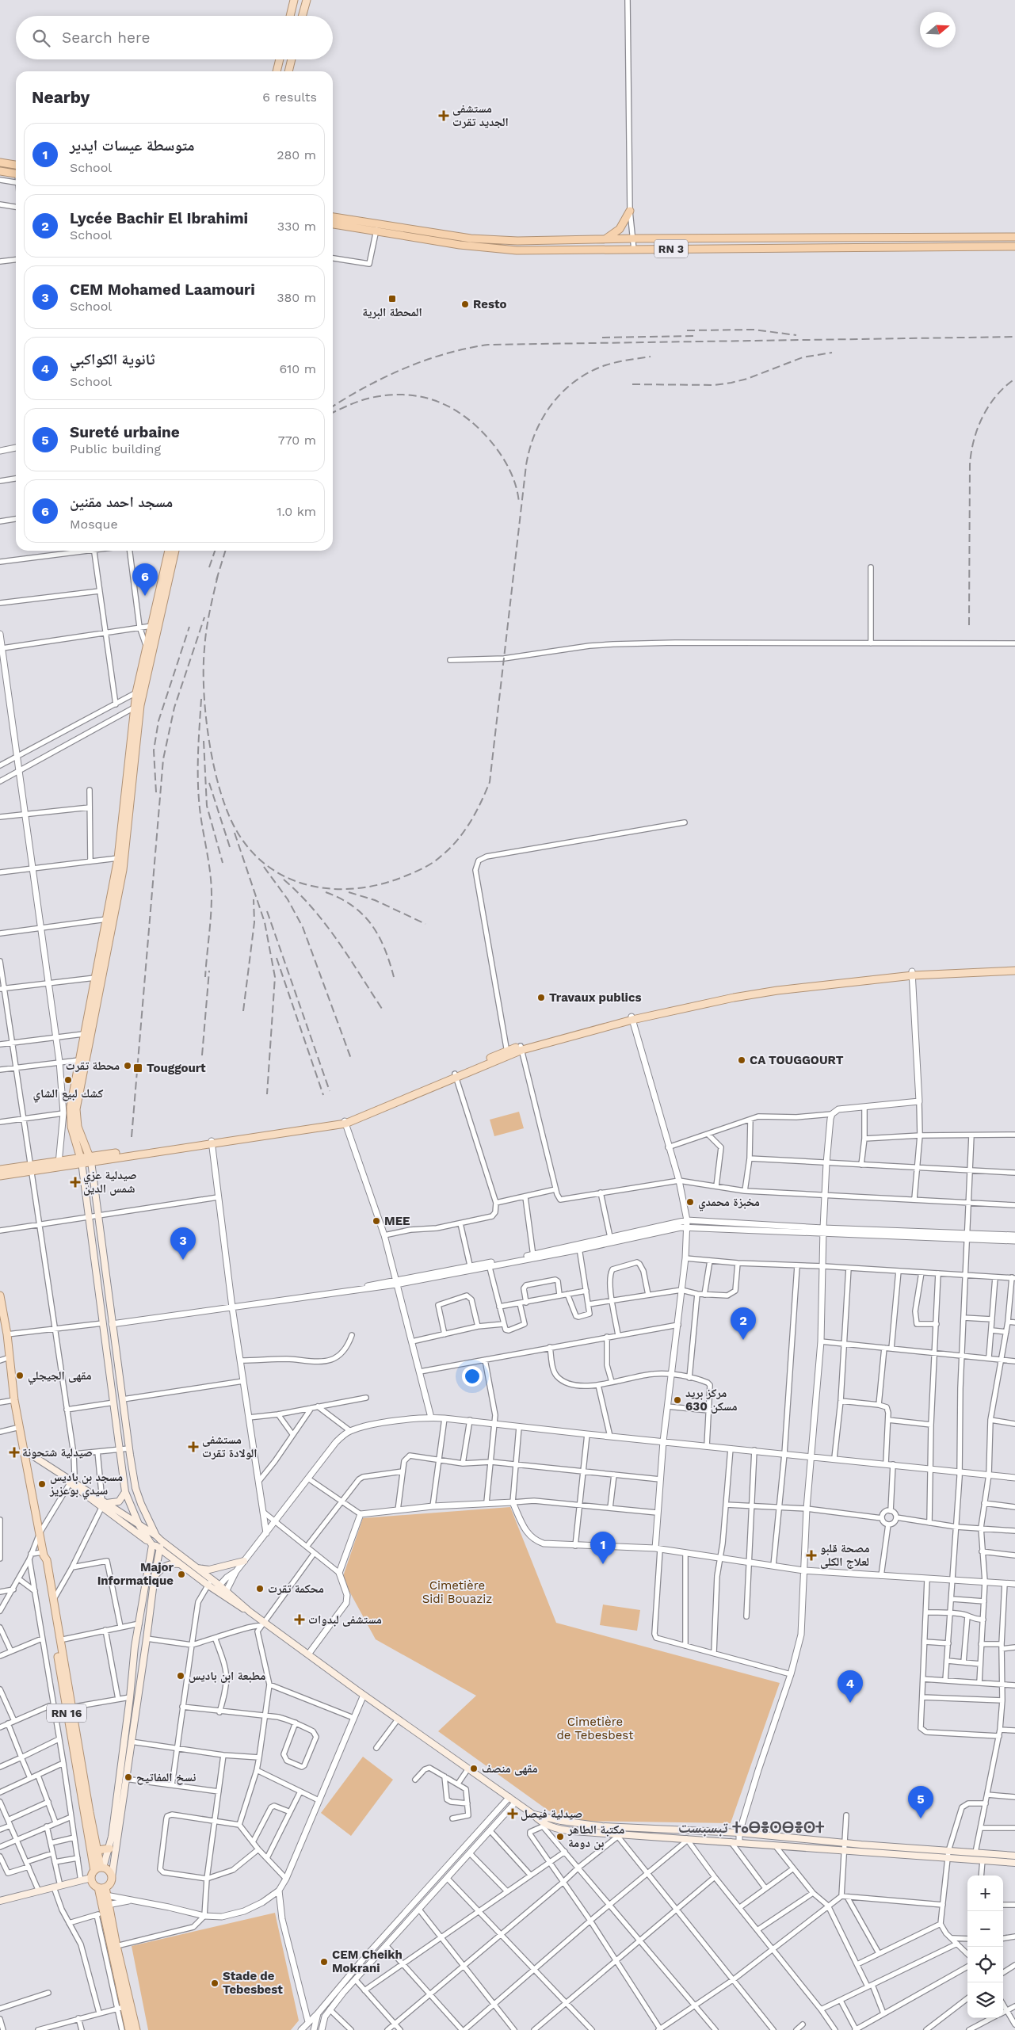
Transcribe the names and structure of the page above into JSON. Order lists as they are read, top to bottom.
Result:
{
  "streets": {
    "highway": ["RN 3"],
    "main road": ["RN 16"]
  },
  "districts": ["تبسبست ⵜⴰⴱⴻⵙⴱⴻⵙⵜ"],
  "parks": ["Cimetière Sidi Bouaziz", "Cimetière de Tebesbest"],
  "places": {
    "health": [
      "مستشفى الجديد تقرت",
      "صيدلية عزي شمس الدين",
      "مستشفى الولادة تقرت",
      "صيدلية شتحونة",
      "مصحة قلبو لعلاج الكلى",
      "مستشفى لبدوات",
      "صيدلية فيصل"
    ],
    "transit": ["المحطة البرية", "Touggourt"],
    "other": [
      "Resto",
      "Travaux publics",
      "CA TOUGGOURT",
      "محطة تقرت",
      "كشك لبيع الشاي",
      "مخبزة محمدي",
      "MEE",
      "مقهى الجيجلي",
      "مركز بريد 630 مسكن",
      "مسجد بن باديس سيدي بوعزيز",
      "Major Informatique",
      "محكمة تقرت",
      "مطبعة ابن باديس",
      "مقهى منصف",
      "نسخ المفاتيح",
      "مكتبة الطاهر بن دومة",
      "CEM Cheikh Mokrani",
      "Stade de Tebesbest"
    ]
  },
  "north": "right",
  "page": {
    "search": "Search here",
    "heading": ["Nearby", "6 results"],
    "list": [
      {
        "mark": "1",
        "name": "متوسطة عيسات ايدير",
        "note": "School",
        "value": "280 m"
      },
      {
        "mark": "2",
        "name": "Lycée Bachir El Ibrahimi",
        "note": "School",
        "value": "330 m"
      },
      {
        "mark": "3",
        "name": "CEM Mohamed Laamouri",
        "note": "School",
        "value": "380 m"
      },
      {
        "mark": "4",
        "name": "ثانوية الكواكبي",
        "note": "School",
        "value": "610 m"
      },
      {
        "mark": "5",
        "name": "Sureté urbaine",
        "note": "Public building",
        "value": "770 m"
      },
      {
        "mark": "6",
        "name": "مسجد احمد مقنين",
        "note": "Mosque",
        "value": "1.0 km"
      }
    ],
    "pins": [
      "6",
      "3",
      "2",
      "1",
      "4",
      "5"
    ],
    "map_buttons": ["+", "−"]
  }
}
